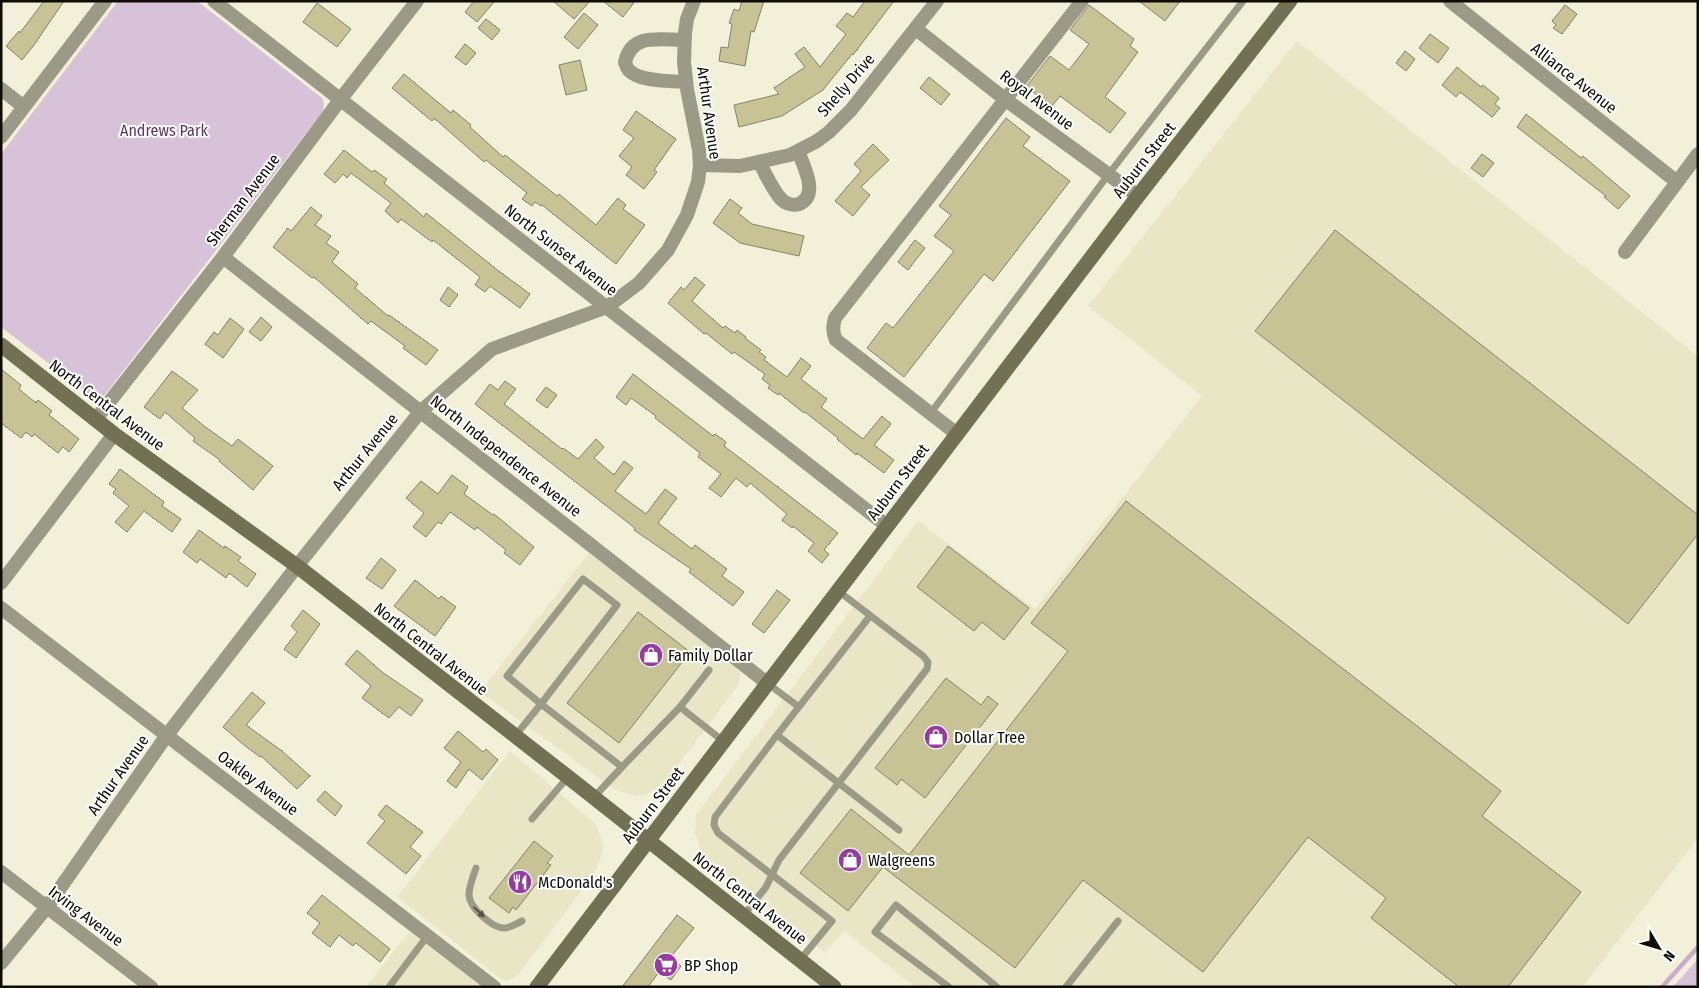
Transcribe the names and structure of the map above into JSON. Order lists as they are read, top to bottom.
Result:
{
  "streets": {
    "main road": ["Auburn Street", "North Central Avenue"],
    "street": [
      "Alliance Avenue",
      "Shelly Drive",
      "Royal Avenue",
      "Arthur Avenue",
      "Sherman Avenue",
      "North Sunset Avenue",
      "North Independence Avenue",
      "Oakley Avenue",
      "Irving Avenue"
    ]
  },
  "crossings": [
    ["Shelly Drive", "Royal Avenue"],
    ["Shelly Drive", "Arthur Avenue"],
    ["Royal Avenue", "Auburn Street"],
    ["Arthur Avenue", "North Sunset Avenue"],
    ["Arthur Avenue", "North Central Avenue"],
    ["Arthur Avenue", "North Independence Avenue"],
    ["Arthur Avenue", "Oakley Avenue"],
    ["Arthur Avenue", "Irving Avenue"],
    ["Auburn Street", "North Sunset Avenue"],
    ["Auburn Street", "North Central Avenue"],
    ["Auburn Street", "North Independence Avenue"],
    ["Sherman Avenue", "North Sunset Avenue"],
    ["Sherman Avenue", "North Central Avenue"],
    ["Sherman Avenue", "North Independence Avenue"]
  ],
  "parks": ["Andrews Park"],
  "places": {
    "shop": ["Family Dollar", "Dollar Tree", "Walgreens"],
    "restaurant": ["McDonald's"],
    "supermarket": ["BP Shop"]
  },
  "north": "bottom right"
}
